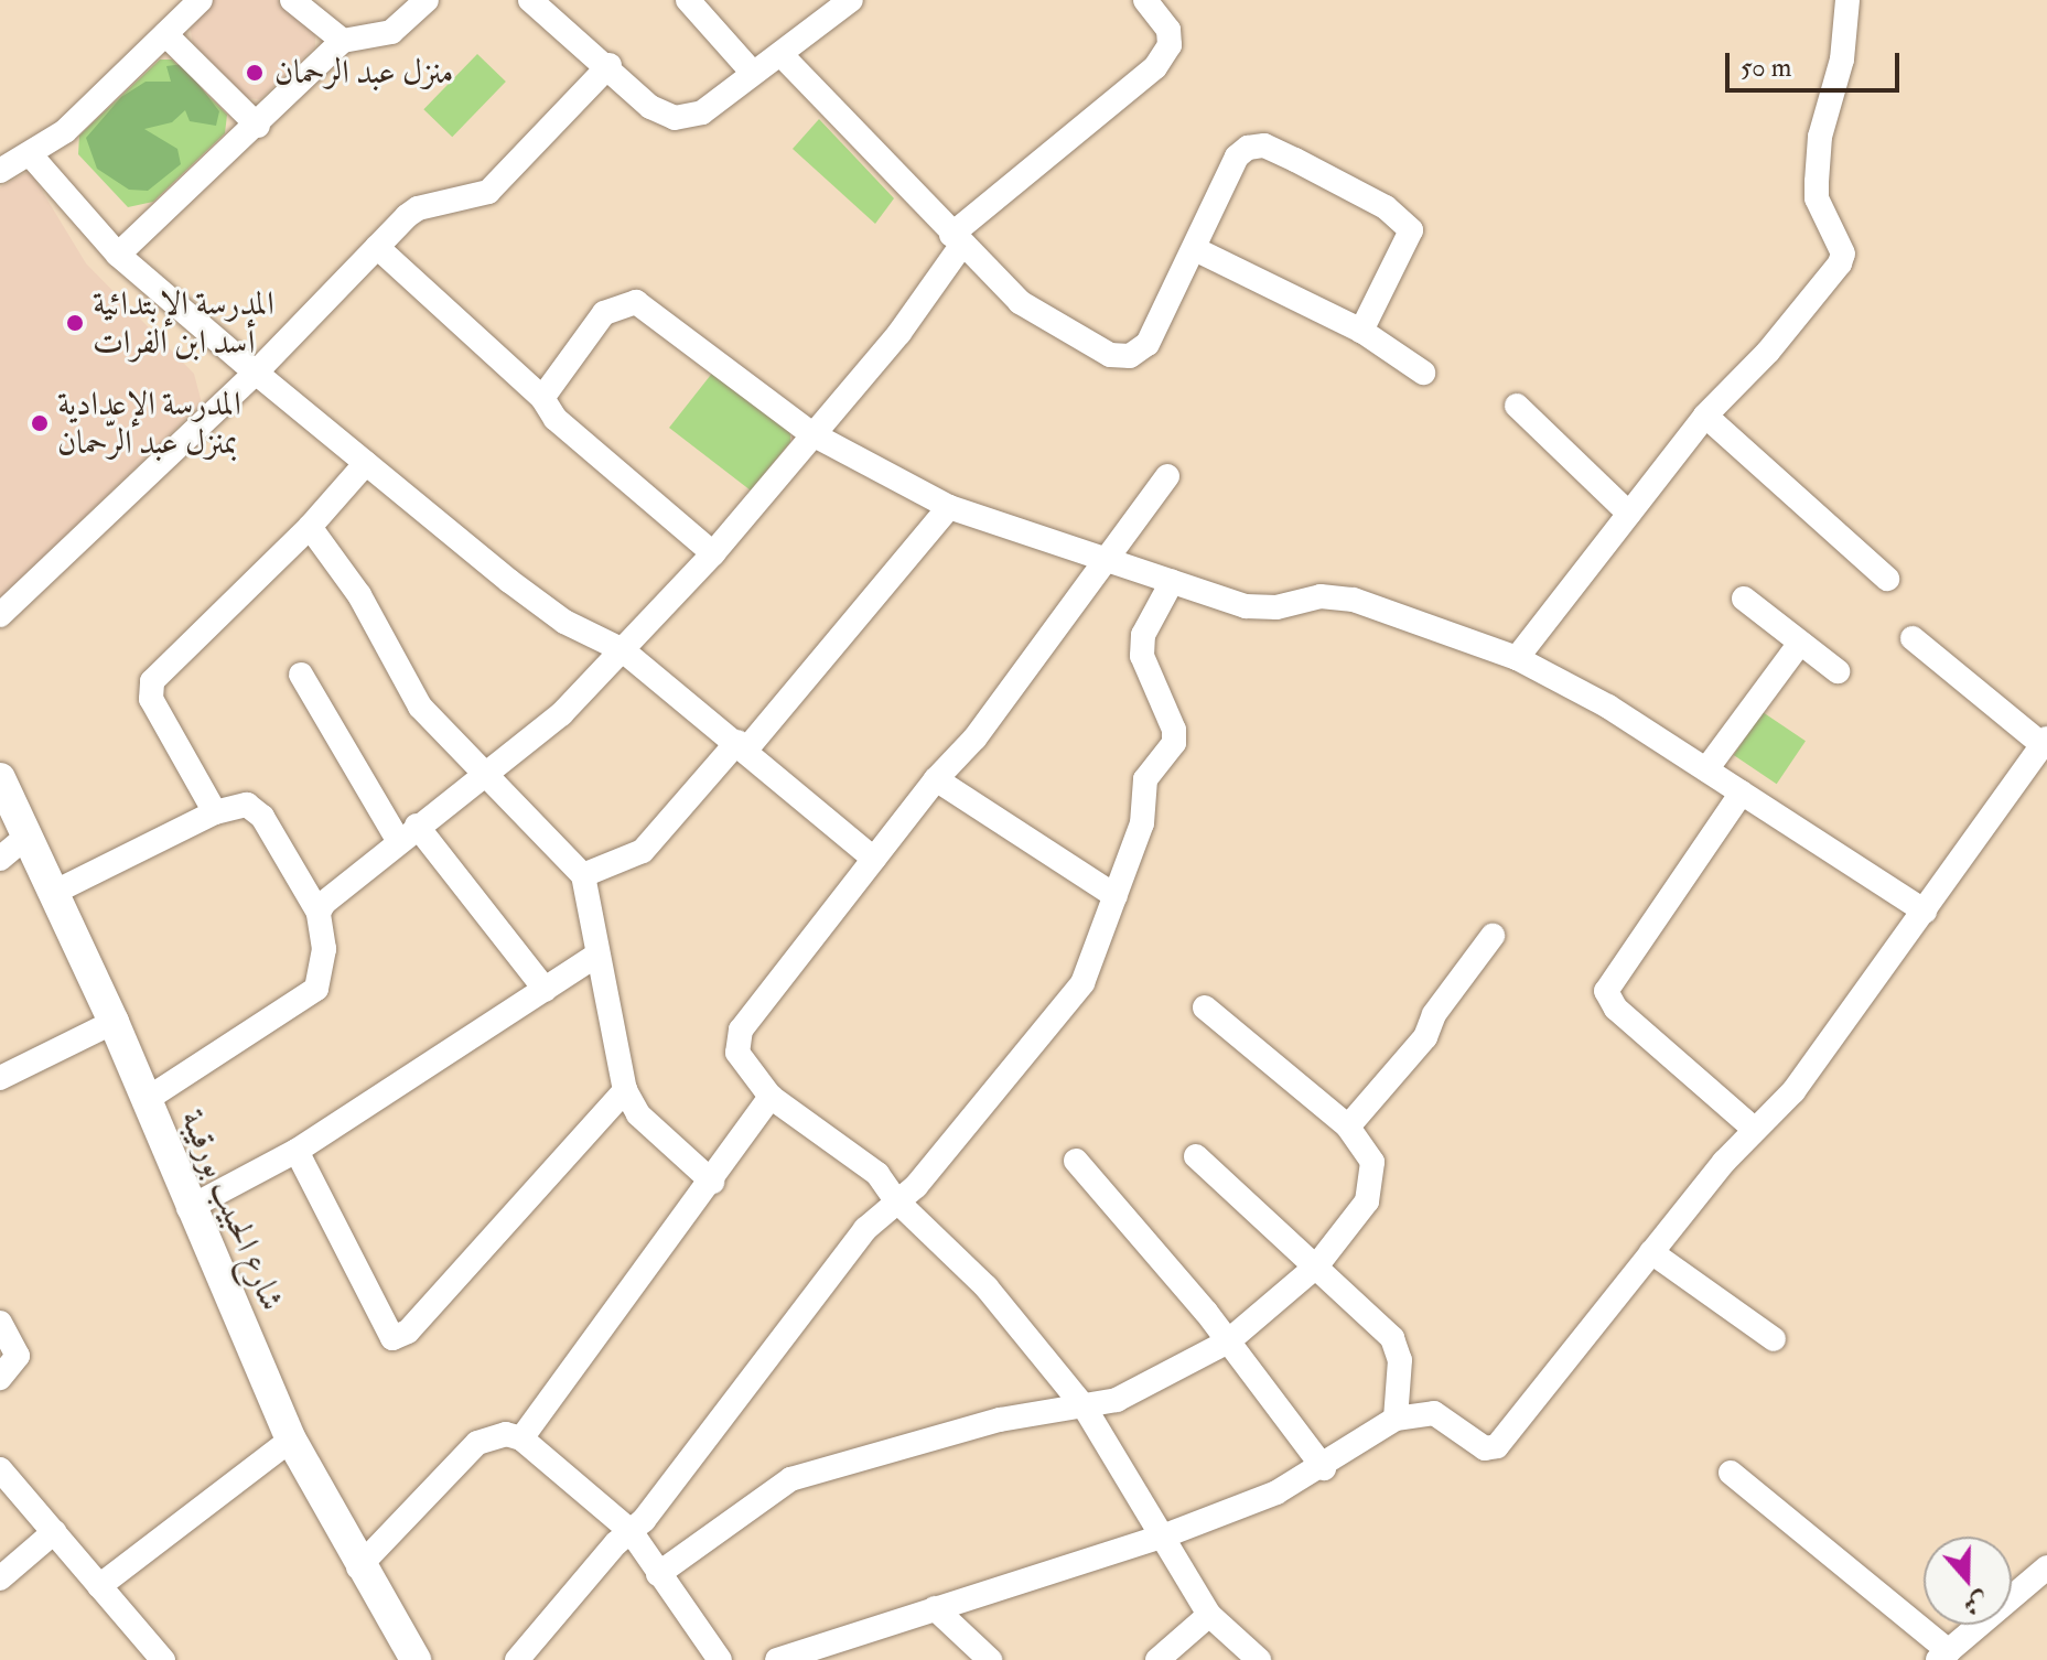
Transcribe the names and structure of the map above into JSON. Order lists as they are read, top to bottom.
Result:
{
  "streets": {
    "street": ["شارع الحبيب بورقيبة"]
  },
  "places": ["منزل عبد الرحمان", "المدرسة الإبتدائية أسد ابن الفرات", "المدرسة الإعدادية بمنزل عبد الرّحمان"],
  "scale_bar": "50 m",
  "north": "bottom"
}
